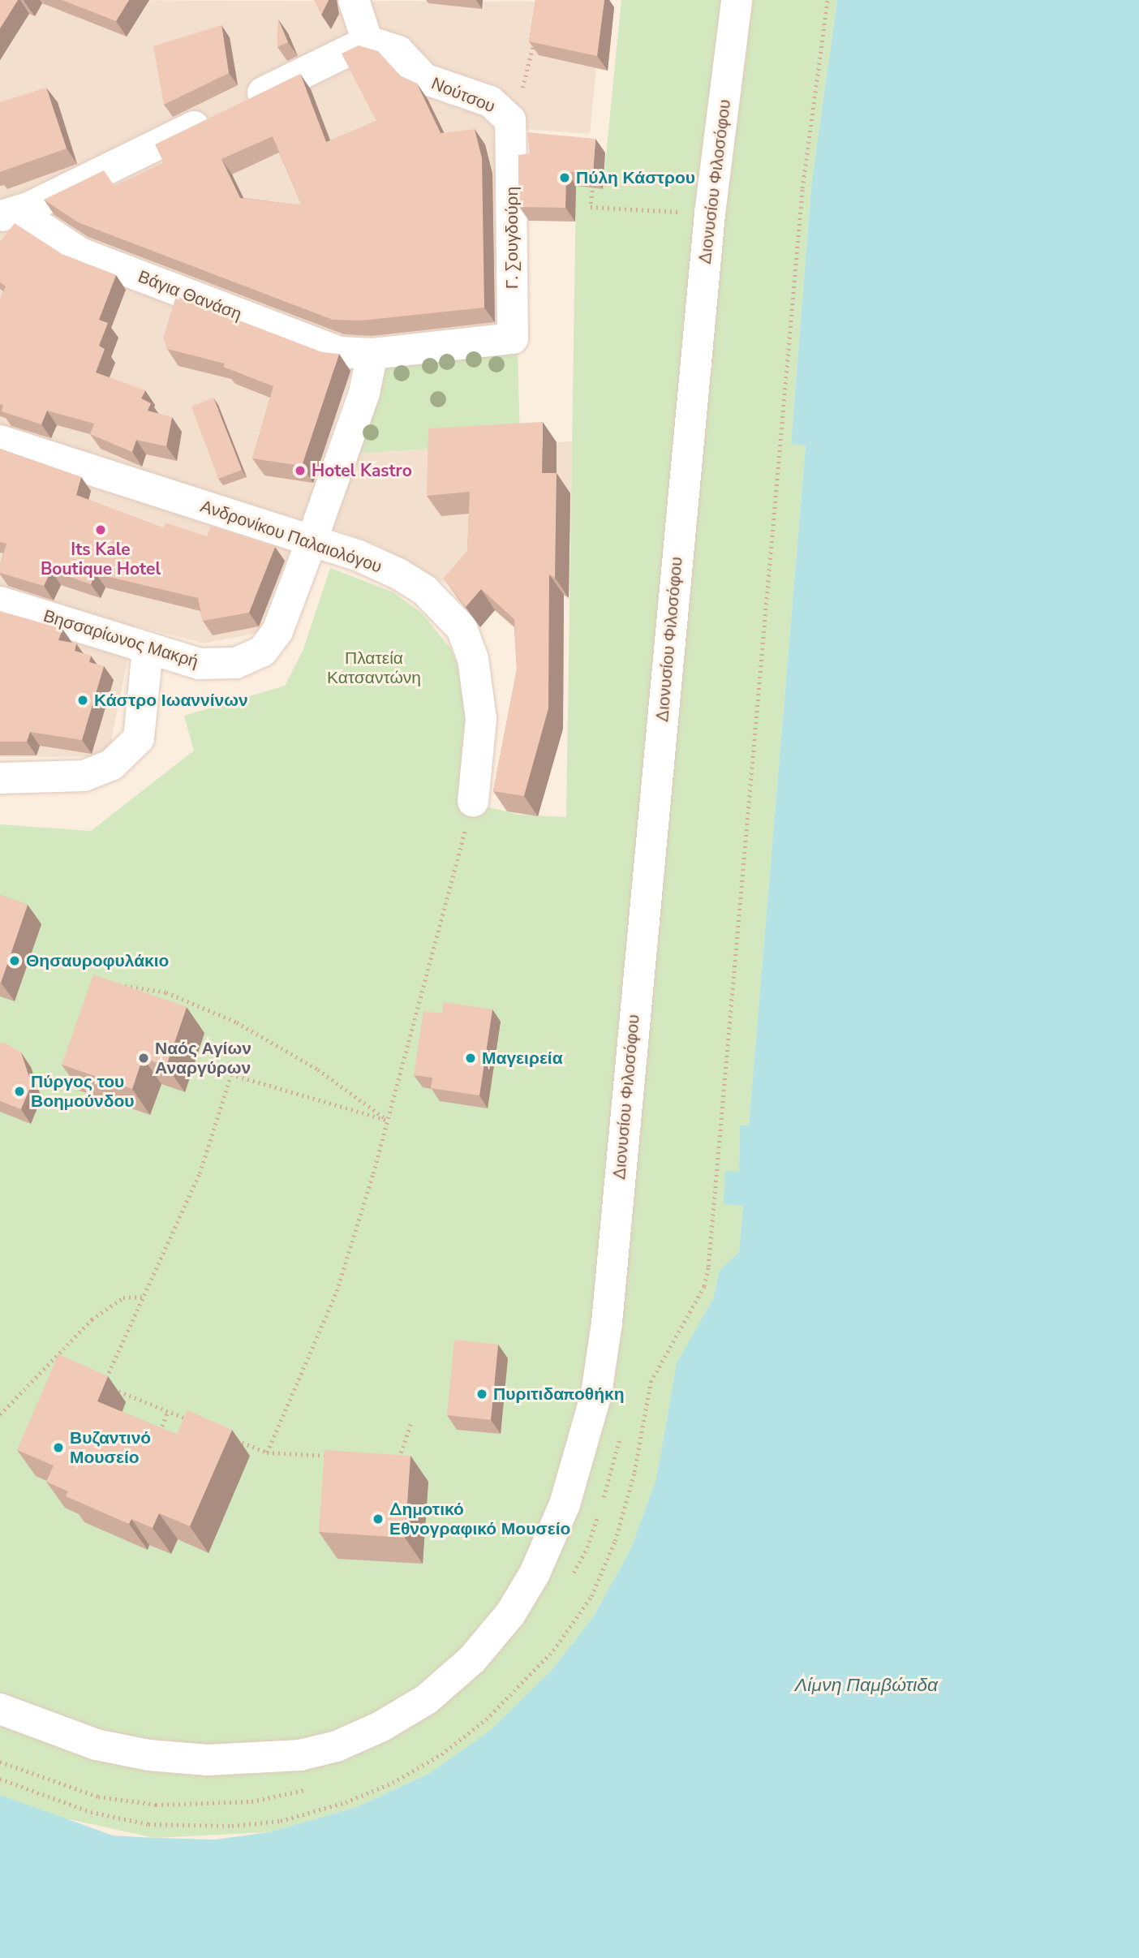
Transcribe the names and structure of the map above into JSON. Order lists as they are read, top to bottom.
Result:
{
  "streets": {
    "street": [
      "Νούτσου",
      "Διονυσίου Φιλοσόφου",
      "Γ. Σουγδούρη",
      "Βάγια Θανάση",
      "Ανδρονίκου Παλαιολόγου",
      "Βησσαρίωνος Μακρή"
    ]
  },
  "crossings": [
    ["Νούτσου", "Γ. Σουγδούρη"],
    ["Γ. Σουγδούρη", "Βάγια Θανάση"],
    ["Γ. Σουγδούρη", "Βησσαρίωνος Μακρή"],
    ["Βάγια Θανάση", "Βησσαρίωνος Μακρή"],
    ["Ανδρονίκου Παλαιολόγου", "Βησσαρίωνος Μακρή"]
  ],
  "water": ["Λίμνη Παμβώτιδα"],
  "parks": ["Πλατεία Κατσαντώνη"],
  "places": [
    "Πύλη Κάστρου",
    "Hotel Kastro",
    "Its Kale Boutique Hotel",
    "Κάστρο Ιωαννίνων",
    "Θησαυροφυλάκιο",
    "Ναός Αγίων Αναργύρων",
    "Μαγειρεία",
    "Πύργος του Βοημούνδου",
    "Πυριτιδαποθήκη",
    "Βυζαντινό Μουσείο",
    "Δημοτικό Εθνογραφικό Μουσείο"
  ]
}
